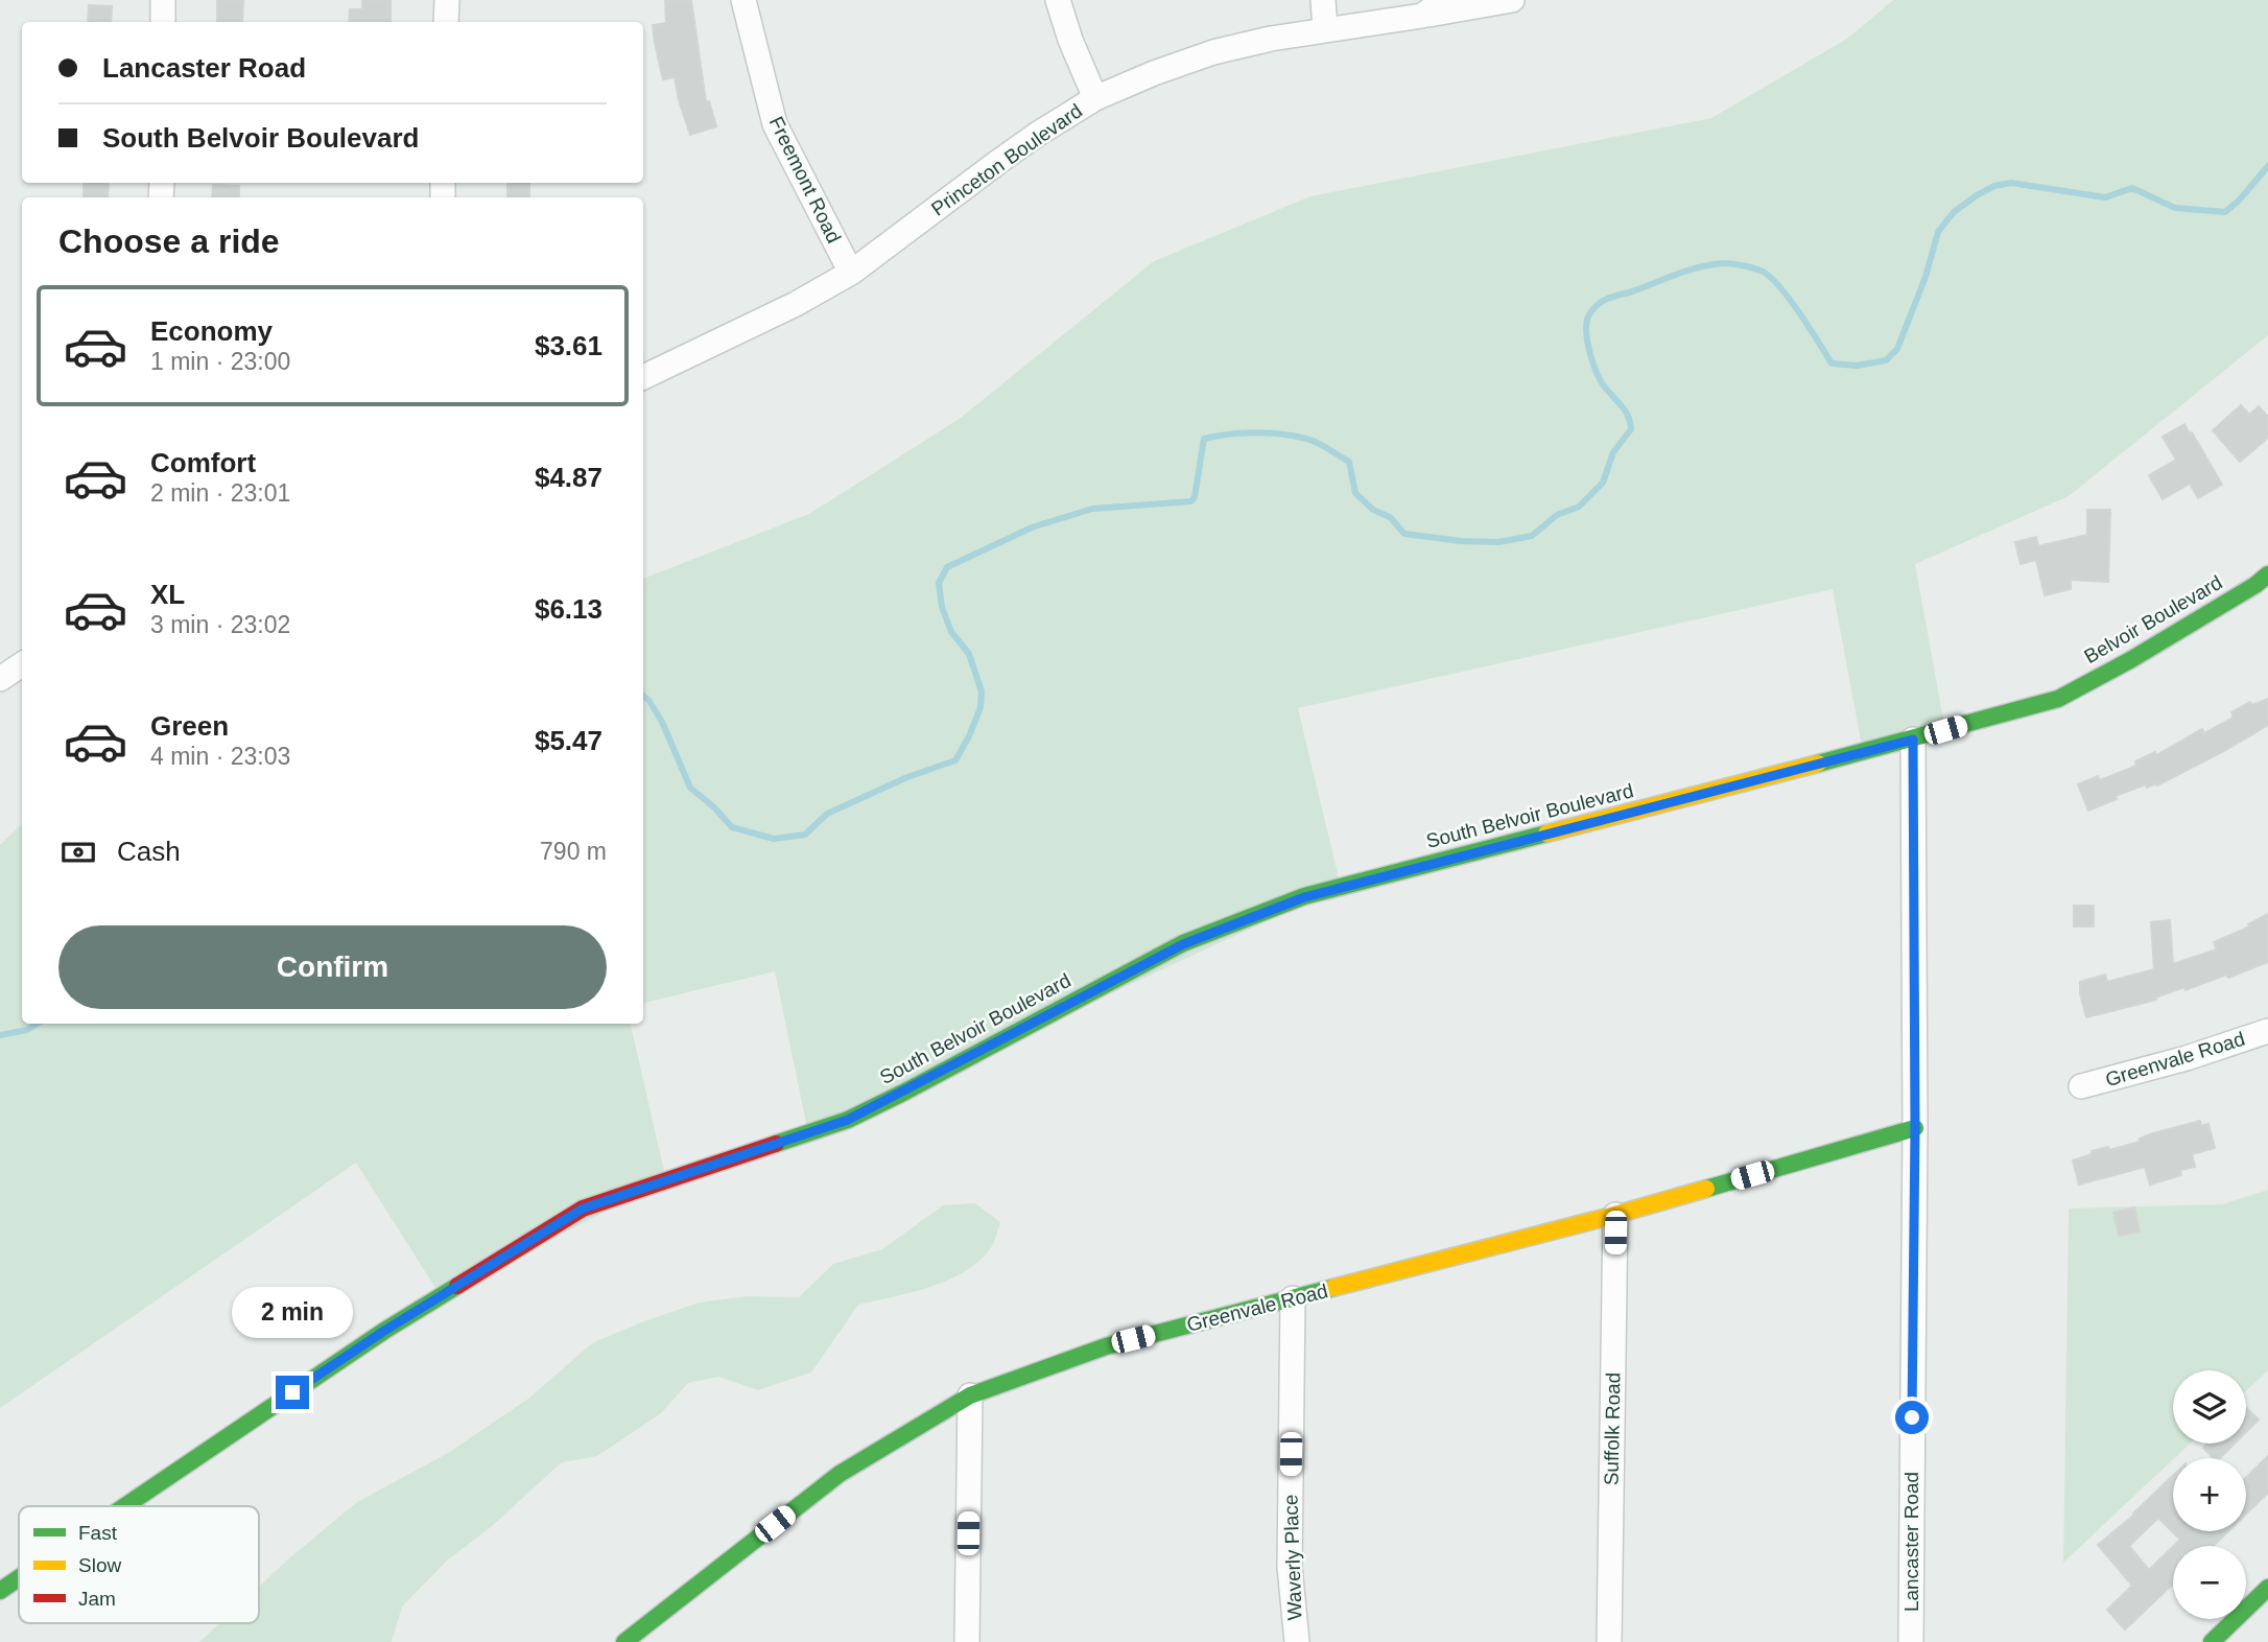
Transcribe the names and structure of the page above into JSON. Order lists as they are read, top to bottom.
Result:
{
  "streets": {
    "street": [
      "Princeton Boulevard",
      "Freemont Road",
      "Belvoir Boulevard",
      "South Belvoir Boulevard",
      "Greenvale Road",
      "Suffolk Road",
      "Lancaster Road",
      "Waverly Place"
    ]
  },
  "crossings": [
    ["Princeton Boulevard", "Freemont Road"],
    ["Belvoir Boulevard", "South Belvoir Boulevard"],
    ["South Belvoir Boulevard", "Lancaster Road"],
    ["Greenvale Road", "Suffolk Road"],
    ["Greenvale Road", "Lancaster Road"],
    ["Greenvale Road", "Waverly Place"]
  ],
  "legend": ["Fast", "Slow", "Jam"],
  "page": {
    "banner": ["Lancaster Road", "South Belvoir Boulevard"],
    "heading": "Choose a ride",
    "list": [
      {
        "name": "Economy",
        "note": "1 min · 23:00",
        "value": "$3.61"
      },
      {
        "name": "Comfort",
        "note": "2 min · 23:01",
        "value": "$4.87"
      },
      {
        "name": "XL",
        "note": "3 min · 23:02",
        "value": "$6.13"
      },
      {
        "name": "Green",
        "note": "4 min · 23:03",
        "value": "$5.47"
      }
    ],
    "pay": ["Cash", "790 m"],
    "buttons": "Confirm",
    "bubble": "2 min",
    "map_buttons": ["+", "−"]
  }
}
